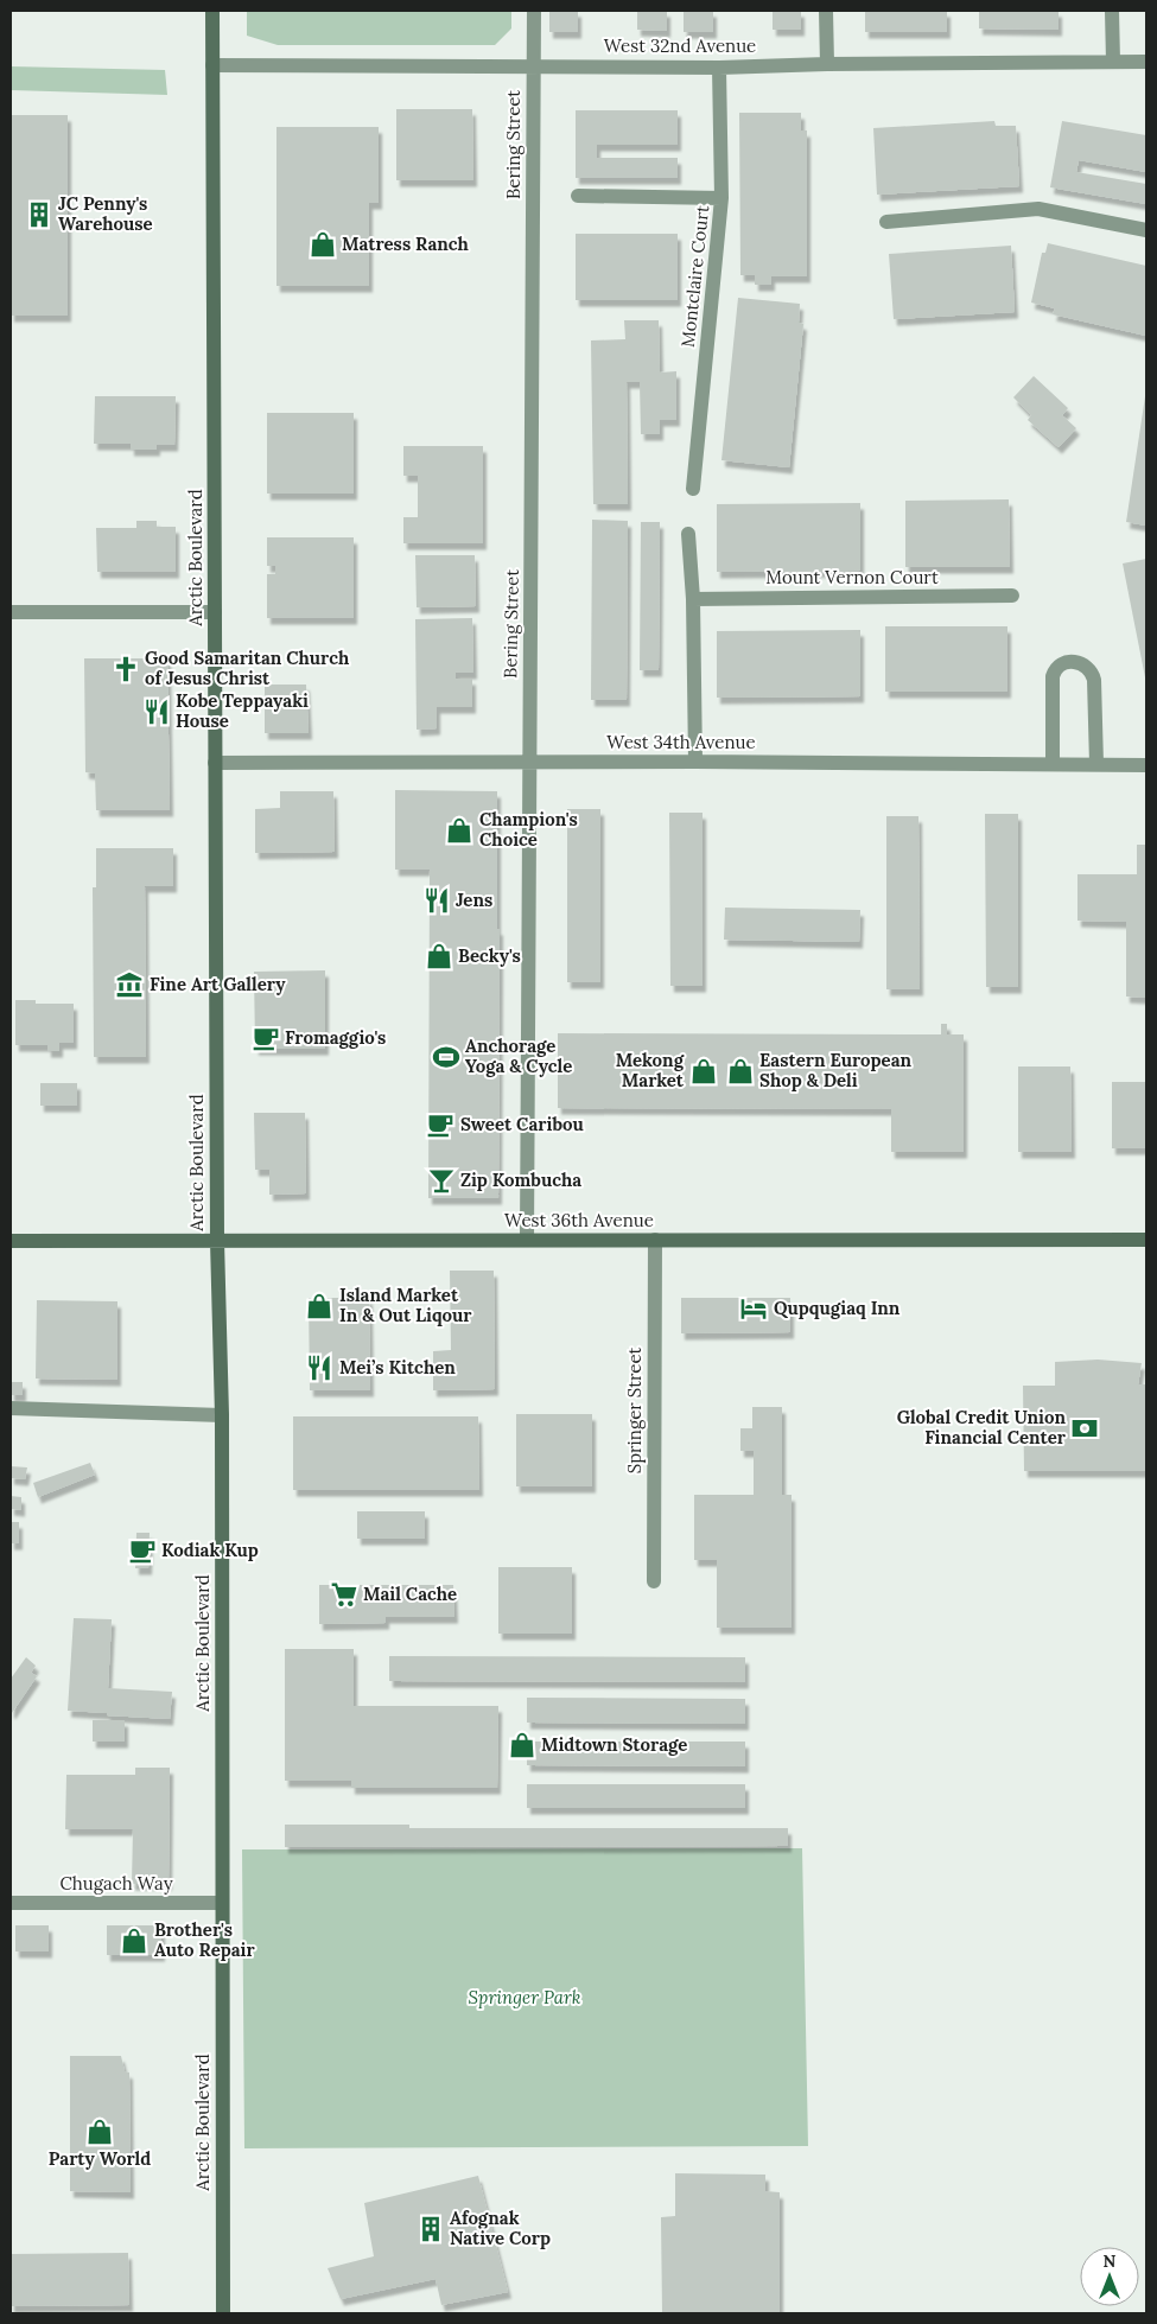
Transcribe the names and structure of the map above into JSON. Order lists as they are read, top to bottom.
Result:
{
  "streets": {
    "main road": ["Arctic Boulevard", "West 36th Avenue"],
    "street": [
      "West 32nd Avenue",
      "Bering Street",
      "Montclaire Court",
      "Mount Vernon Court",
      "West 34th Avenue",
      "Springer Street",
      "Chugach Way"
    ]
  },
  "crossings": [
    ["West 32nd Avenue", "Bering Street"],
    ["West 32nd Avenue", "Montclaire Court"],
    ["West 32nd Avenue", "Arctic Boulevard"],
    ["Bering Street", "West 34th Avenue"],
    ["Bering Street", "West 36th Avenue"],
    ["Arctic Boulevard", "West 34th Avenue"],
    ["Arctic Boulevard", "West 36th Avenue"],
    ["Arctic Boulevard", "Chugach Way"],
    ["West 36th Avenue", "Springer Street"]
  ],
  "parks": ["Springer Park"],
  "places": {
    "building": ["JC Penny's Warehouse", "Afognak Native Corp"],
    "shop": [
      "Matress Ranch",
      "Champion's Choice",
      "Becky's",
      "Mekong Market",
      "Eastern European Shop & Deli",
      "Island Market In & Out Liqour",
      "Midtown Storage",
      "Brother's Auto Repair",
      "Party World"
    ],
    "church": ["Good Samaritan Church of Jesus Christ"],
    "restaurant": ["Kobe Teppayaki House", "Jens", "Mei’s Kitchen"],
    "museum": ["Fine Art Gallery"],
    "cafe": ["Fromaggio's", "Sweet Caribou", "Kodiak Kup"],
    "sports": ["Anchorage Yoga & Cycle"],
    "bar": ["Zip Kombucha"],
    "hotel": ["Qupqugiaq Inn"],
    "bank": ["Global Credit Union Financial Center"],
    "supermarket": ["Mail Cache"]
  },
  "north": "top"
}
